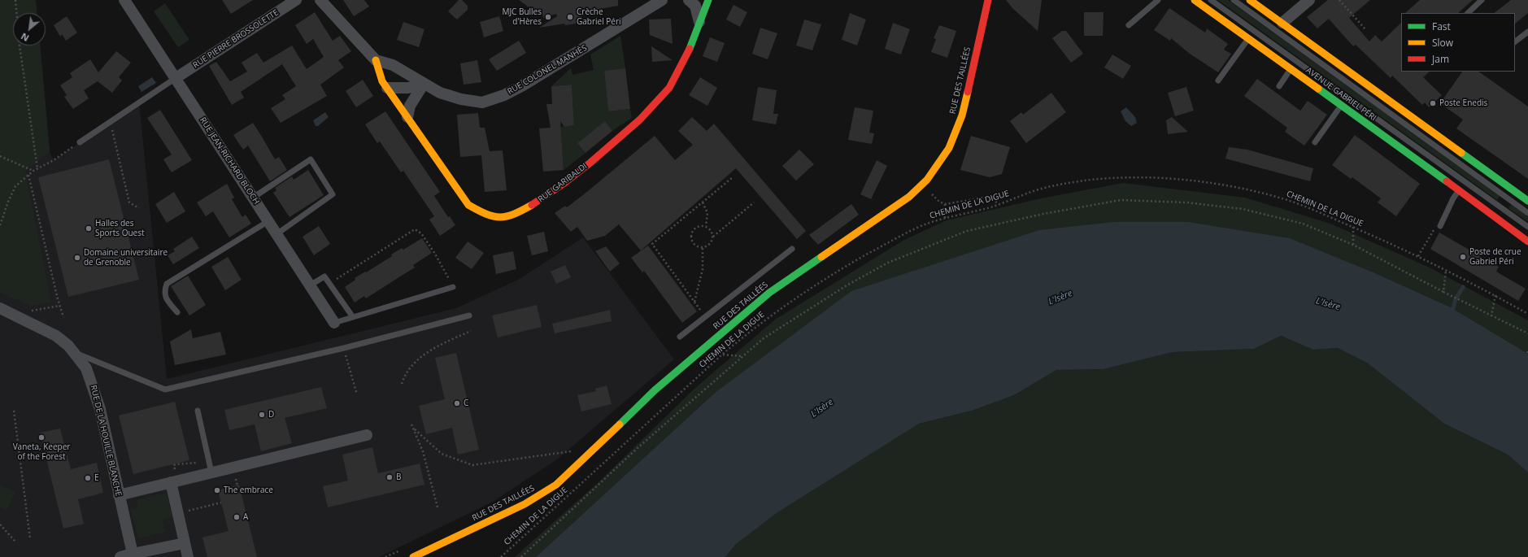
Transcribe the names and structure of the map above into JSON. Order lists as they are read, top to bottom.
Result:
{
  "streets": {
    "street": [
      "RUE PIERRE BROSSOLETTE",
      "RUE COLONEL MANHÈS",
      "RUE DES TAILLÉES",
      "AVENUE GABRIEL PÉRI",
      "RUE JEAN-RICHARD BLOCH",
      "RUE GARIBALDI",
      "RUE DE LA HOUILLE BLANCHE"
    ],
    "path": ["CHEMIN DE LA DIGUE"]
  },
  "crossings": [
    ["RUE PIERRE BROSSOLETTE", "RUE JEAN-RICHARD BLOCH"],
    ["RUE COLONEL MANHÈS", "RUE GARIBALDI"]
  ],
  "water": ["L'Isère"],
  "places": [
    "MJC Bulles d'Hères",
    "Crèche Gabriel Péri",
    "Poste Enedis",
    "Halles des Sports Ouest",
    "Poste de crue Gabriel Péri",
    "Domaine universitaire de Grenoble",
    "C",
    "D",
    "Vaneta, Keeper of the Forest",
    "B",
    "E",
    "The embrace",
    "A"
  ],
  "legend": ["Fast", "Slow", "Jam"],
  "north": "bottom left"
}
